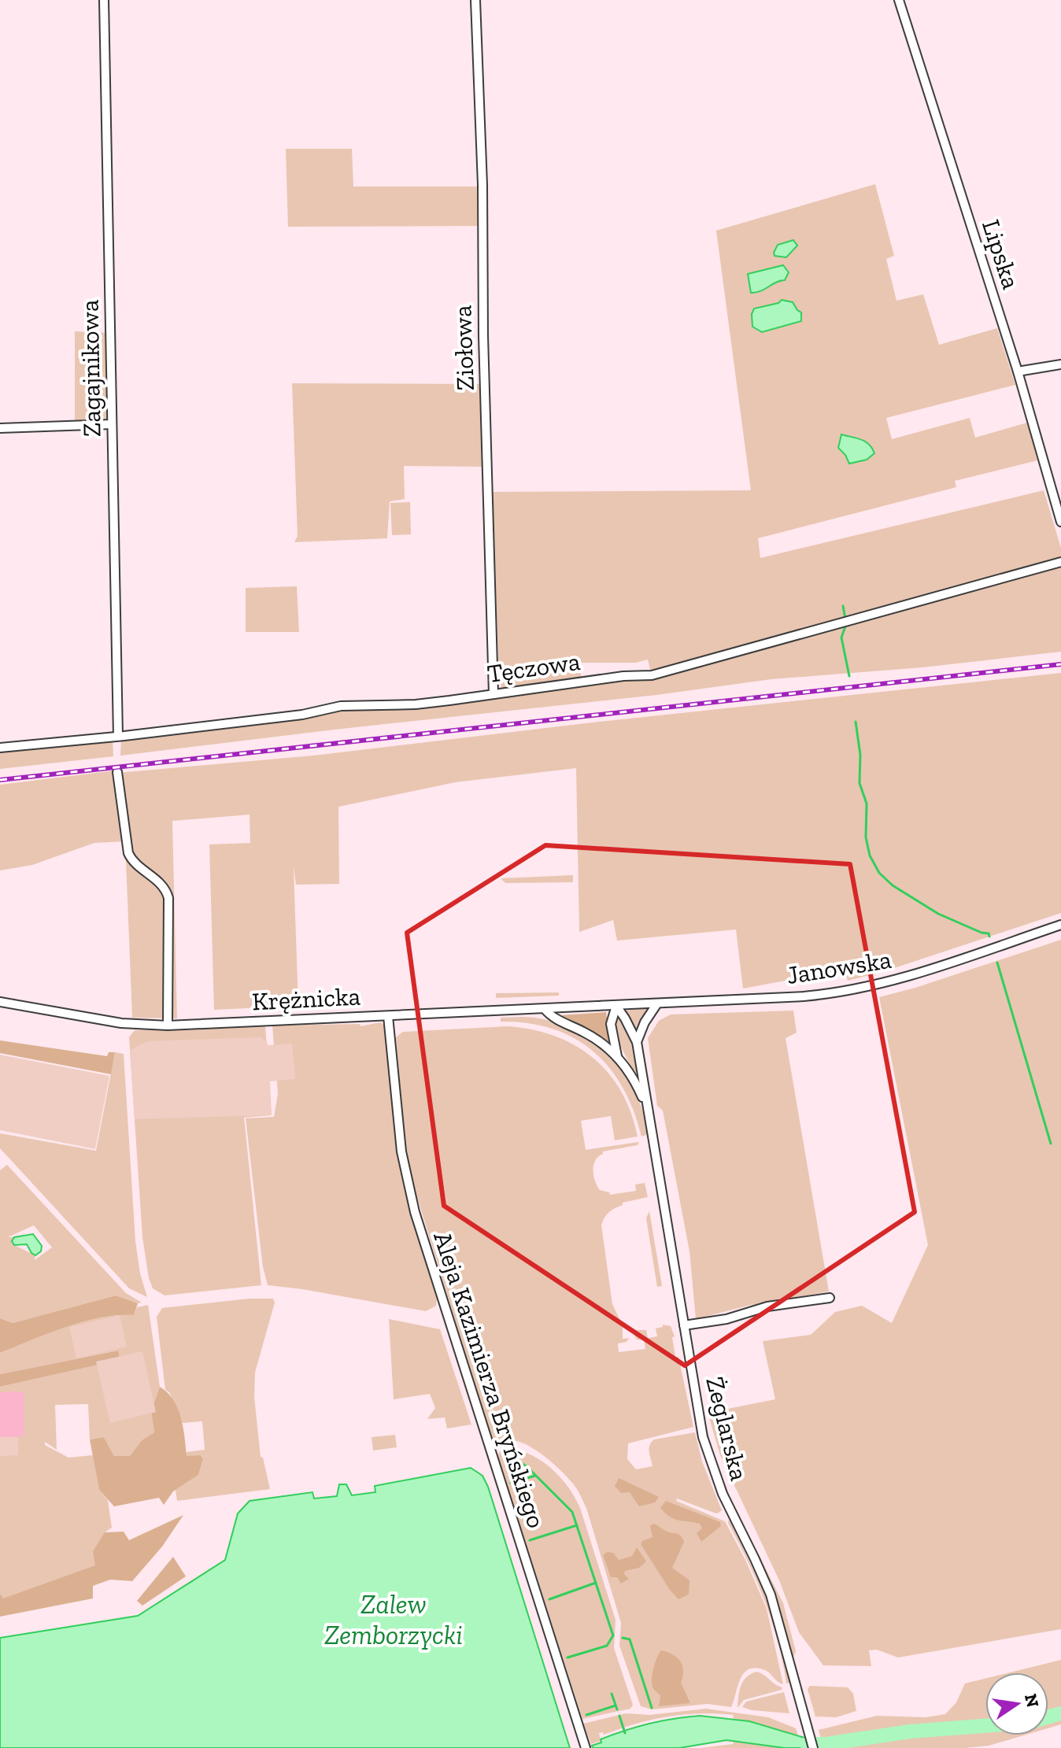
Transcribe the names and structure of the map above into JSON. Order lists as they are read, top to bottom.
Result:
{
  "streets": {
    "street": [
      "Lipska",
      "Ziołowa",
      "Zagajnikowa",
      "Tęczowa",
      "Janowska",
      "Krężnicka",
      "Aleja Kazimierza Bryńskiego",
      "Żeglarska"
    ]
  },
  "crossings": [
    ["Ziołowa", "Tęczowa"],
    ["Zagajnikowa", "Tęczowa"],
    ["Janowska", "Krężnicka"],
    ["Janowska", "Żeglarska"],
    ["Krężnicka", "Aleja Kazimierza Bryńskiego"],
    ["Krężnicka", "Żeglarska"]
  ],
  "water": ["Zalew Zemborzycki"],
  "north": "right"
}
